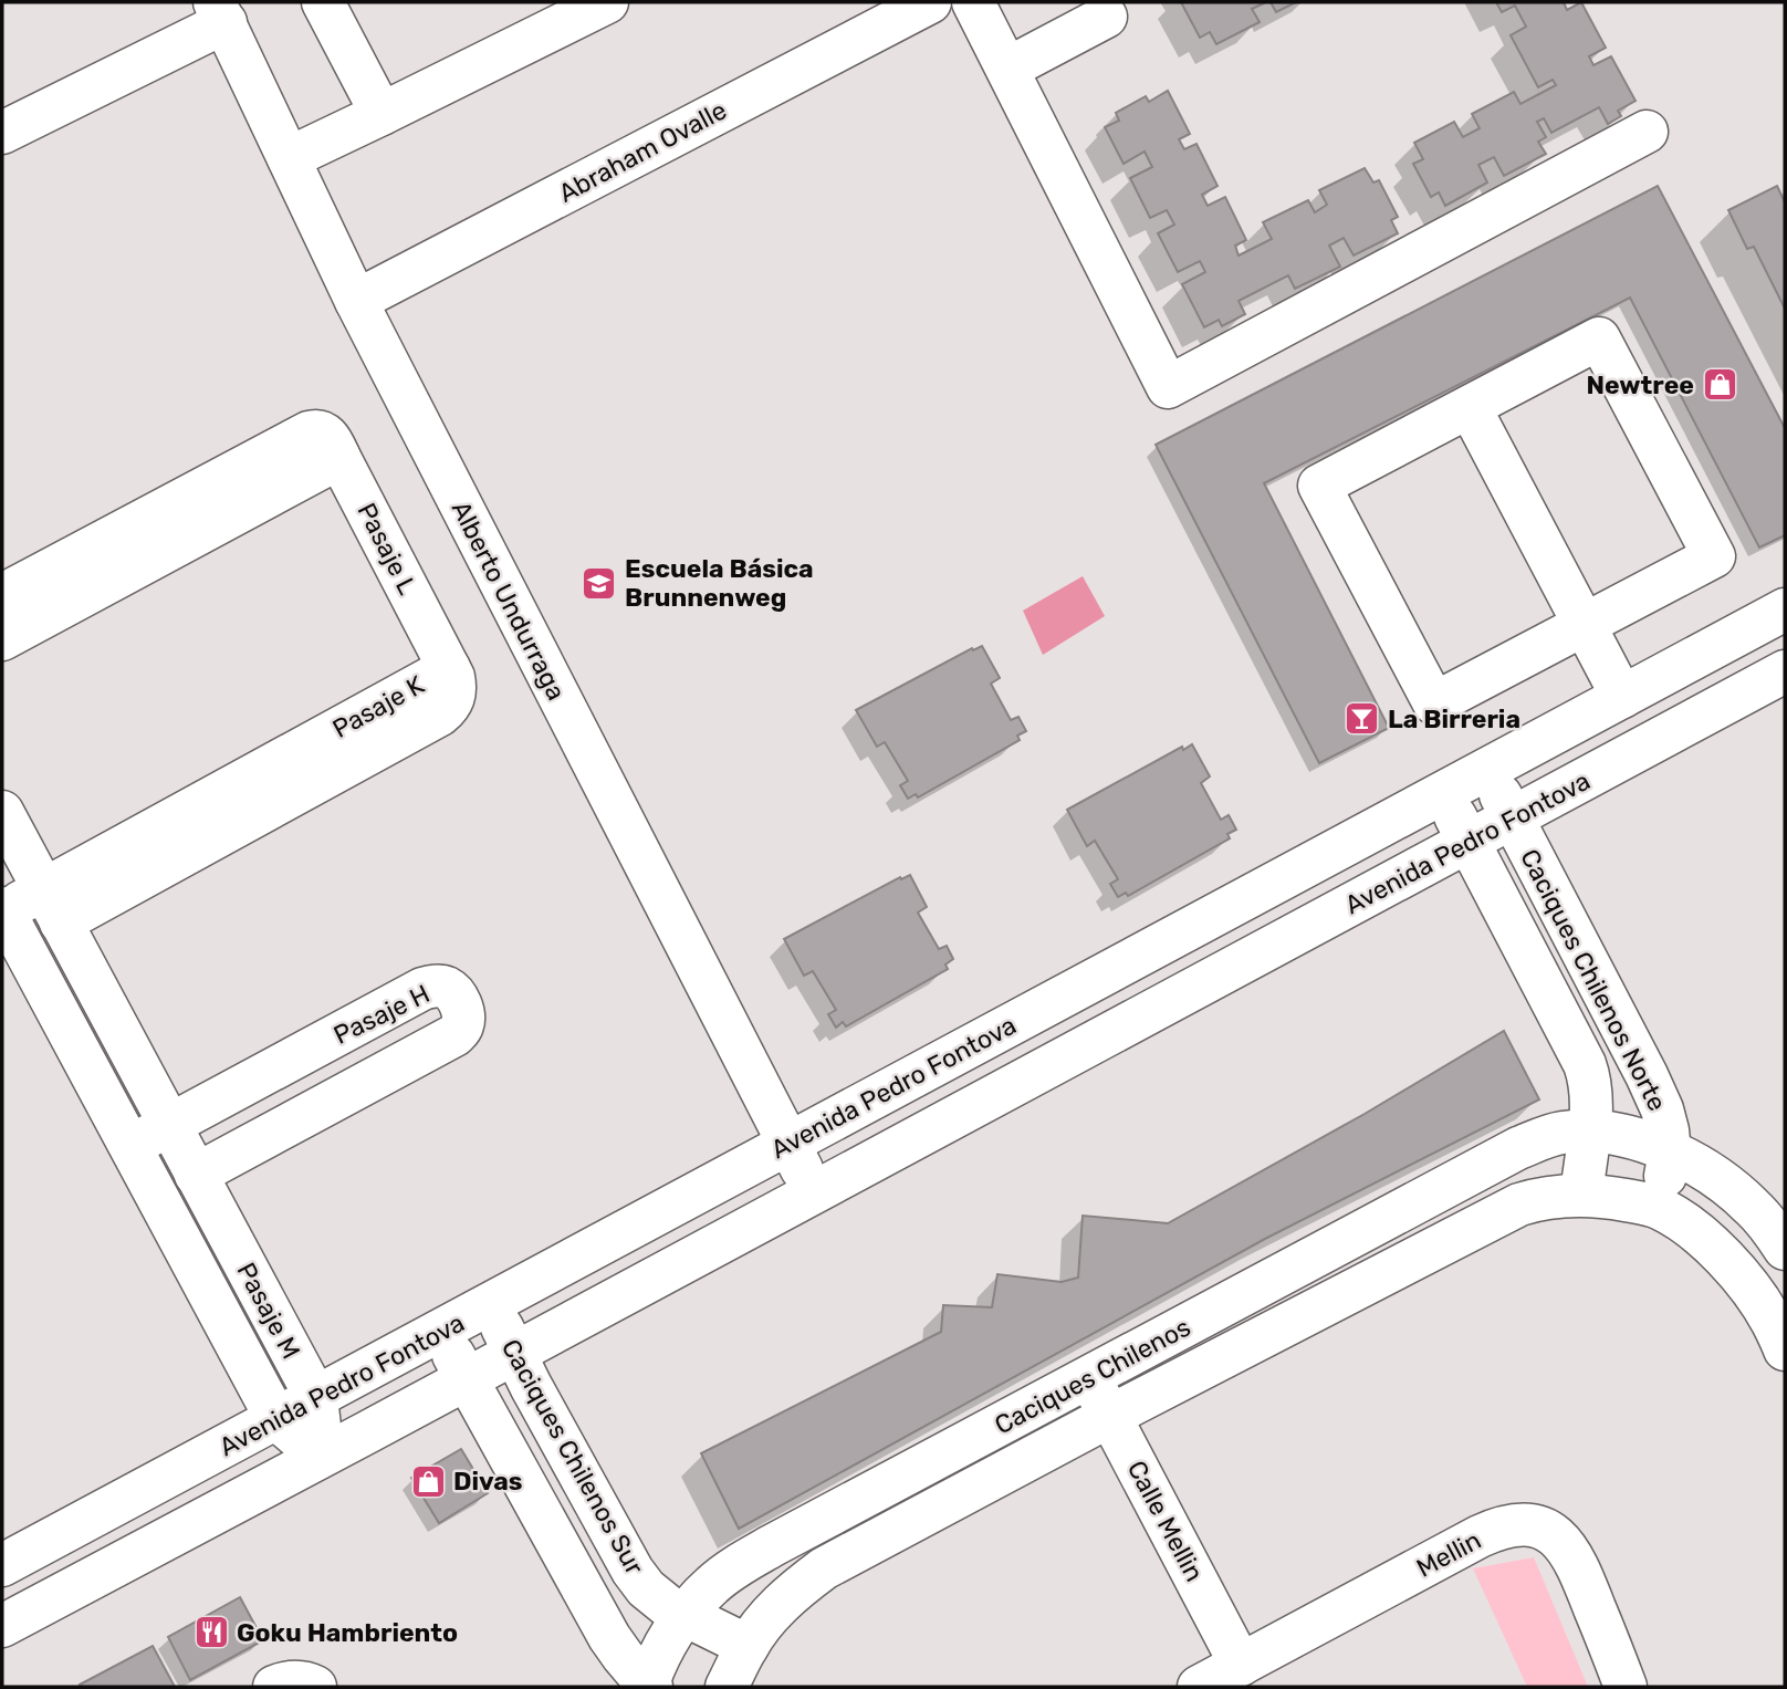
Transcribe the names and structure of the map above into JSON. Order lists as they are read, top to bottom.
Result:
{
  "streets": {
    "street": [
      "Abraham Ovalle",
      "Pasaje L",
      "Alberto Undurraga",
      "Pasaje K",
      "Avenida Pedro Fontova",
      "Caciques Chilenos Norte",
      "Pasaje H",
      "Pasaje M",
      "Caciques Chilenos",
      "Caciques Chilenos Sur",
      "Calle Mellin",
      "Mellin"
    ]
  },
  "crossings": [
    ["Abraham Ovalle", "Alberto Undurraga"],
    ["Pasaje L", "Pasaje K"],
    ["Alberto Undurraga", "Avenida Pedro Fontova"],
    ["Pasaje K", "Pasaje M"],
    ["Avenida Pedro Fontova", "Caciques Chilenos Norte"],
    ["Avenida Pedro Fontova", "Pasaje M"],
    ["Avenida Pedro Fontova", "Caciques Chilenos Sur"],
    ["Caciques Chilenos Norte", "Caciques Chilenos"],
    ["Pasaje H", "Pasaje M"],
    ["Caciques Chilenos", "Caciques Chilenos Sur"],
    ["Caciques Chilenos", "Calle Mellin"],
    ["Calle Mellin", "Mellin"]
  ],
  "places": {
    "shop": ["Newtree", "Divas"],
    "school or university": ["Escuela Básica Brunnenweg"],
    "bar": ["La Birreria"],
    "restaurant": ["Goku Hambriento"]
  }
}
